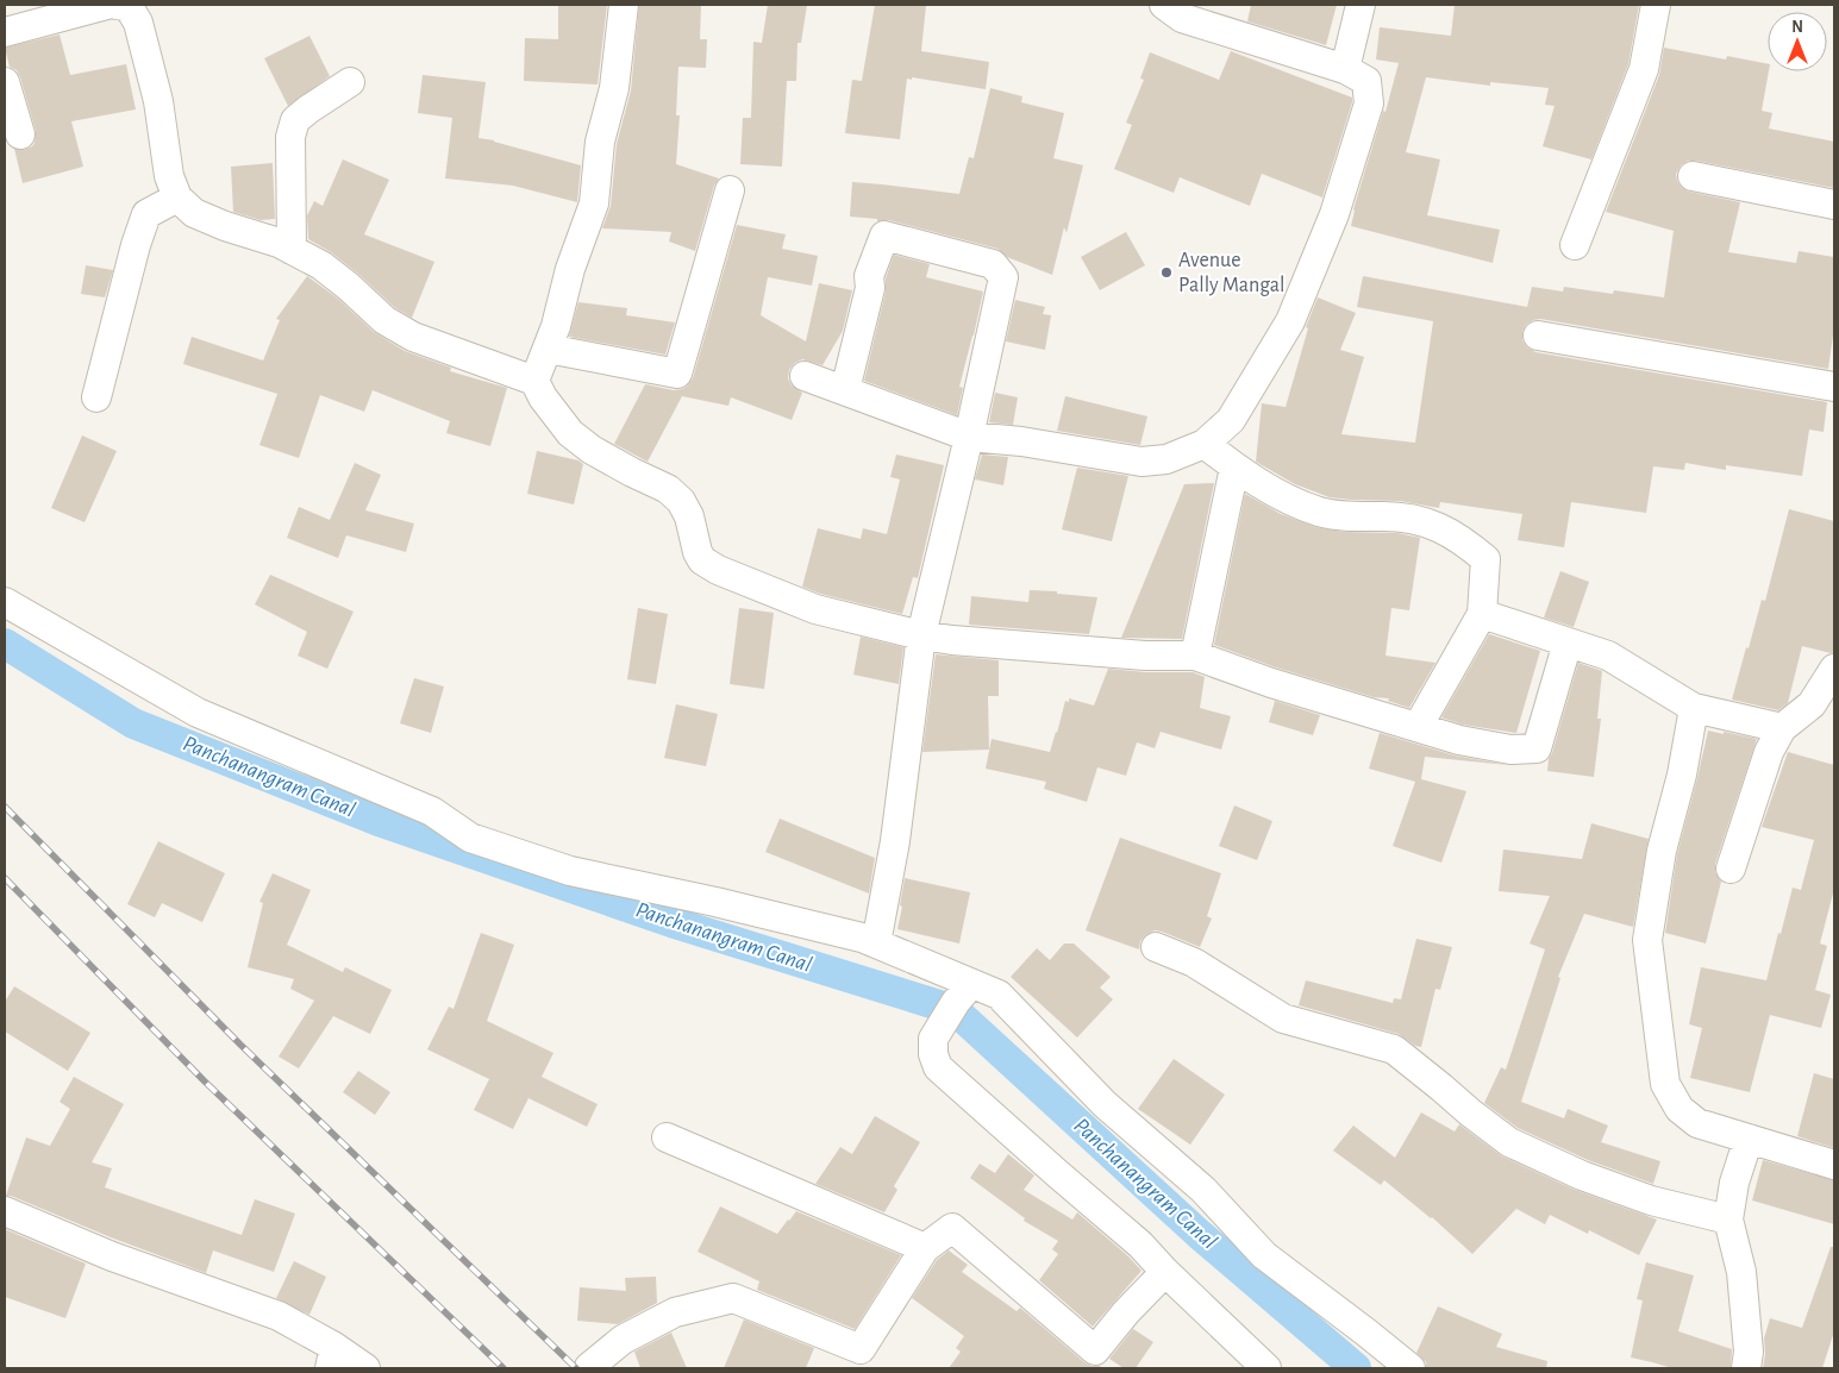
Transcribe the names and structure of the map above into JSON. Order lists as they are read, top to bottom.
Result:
{
  "water": ["Panchanangram Canal"],
  "places": ["Avenue Pally Mangal"],
  "north": "top"
}
